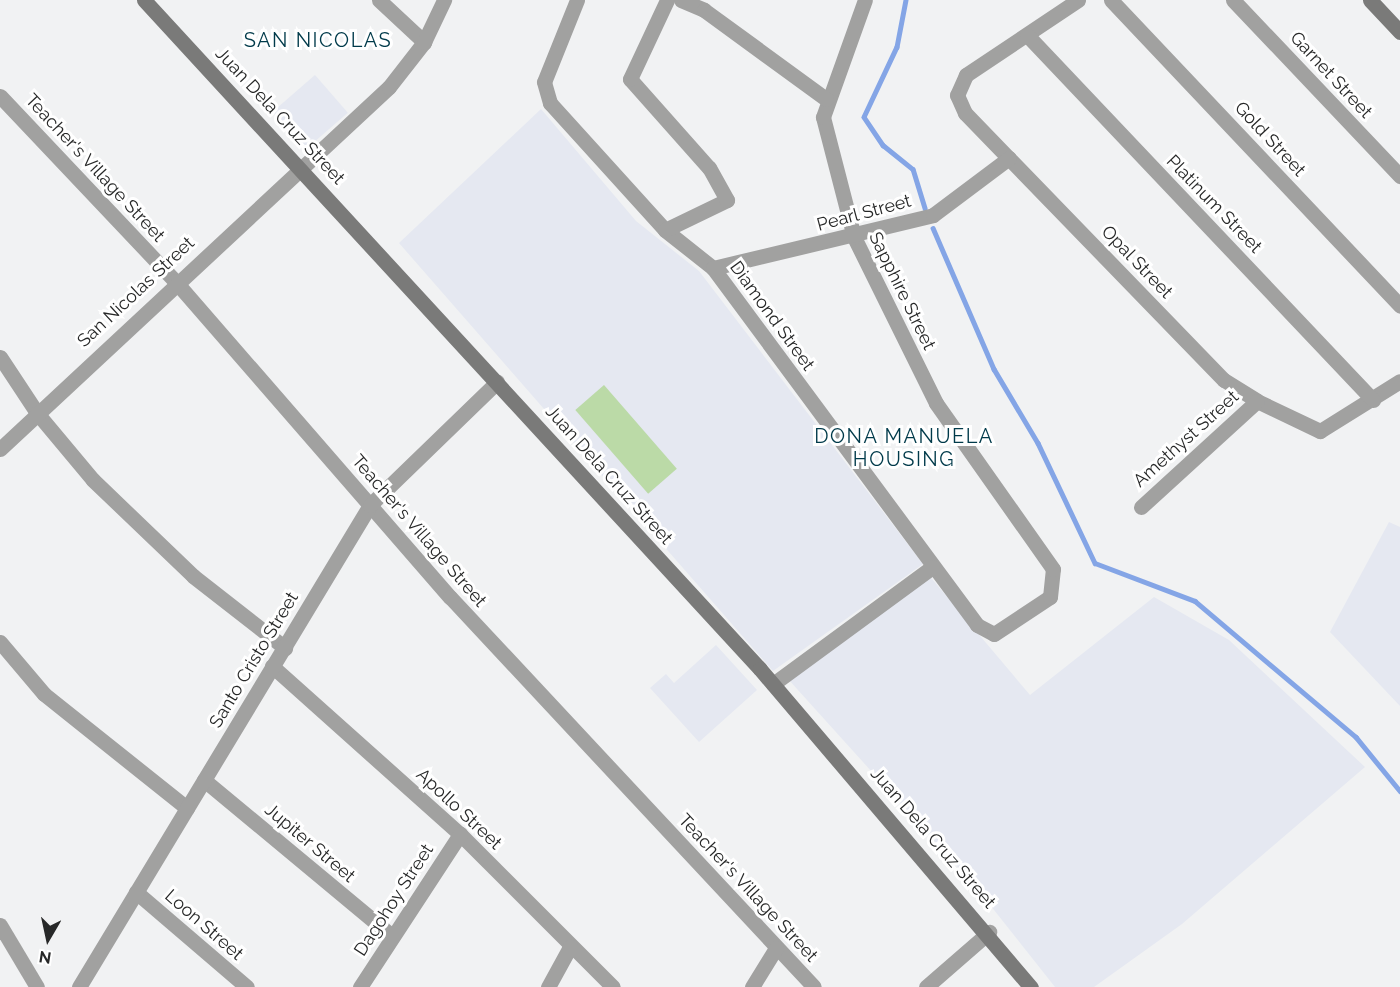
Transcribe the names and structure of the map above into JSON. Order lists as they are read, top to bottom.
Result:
{
  "streets": {
    "street": [
      "Garnet Street",
      "Juan Dela Cruz Street",
      "Gold Street",
      "Teacher's Village Street",
      "Platinum Street",
      "Pearl Street",
      "Opal Street",
      "Sapphire Street",
      "San Nicolas Street",
      "Diamond Street",
      "Amethyst Street",
      "Santo Cristo Street",
      "Apollo Street",
      "Jupiter Street",
      "Dagohoy Street",
      "Loon Street"
    ]
  },
  "crossings": [
    ["Juan Dela Cruz Street", "San Nicolas Street"],
    ["Juan Dela Cruz Street", "Santo Cristo Street"],
    ["Teacher's Village Street", "San Nicolas Street"],
    ["Teacher's Village Street", "Santo Cristo Street"],
    ["Platinum Street", "Opal Street"],
    ["Pearl Street", "Opal Street"],
    ["Pearl Street", "Sapphire Street"],
    ["Pearl Street", "Diamond Street"],
    ["Opal Street", "Amethyst Street"],
    ["Sapphire Street", "Diamond Street"],
    ["Santo Cristo Street", "Apollo Street"],
    ["Santo Cristo Street", "Jupiter Street"],
    ["Santo Cristo Street", "Loon Street"],
    ["Apollo Street", "Dagohoy Street"],
    ["Jupiter Street", "Dagohoy Street"]
  ],
  "districts": ["SAN NICOLAS", "DONA MANUELA HOUSING"],
  "north": "bottom"
}
